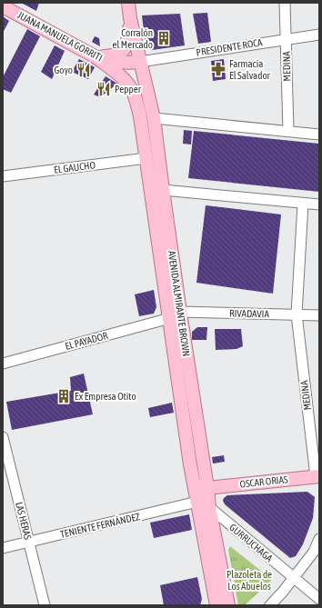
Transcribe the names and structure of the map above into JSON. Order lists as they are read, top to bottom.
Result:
{
  "streets": {
    "main road": ["JUANA MANUELA GORRITI", "AVENIDA ALMIRANTE BROWN", "OSCAR ORIAS"],
    "street": [
      "PRESIDENTE ROCA",
      "MEDINA",
      "EL GAUCHO",
      "RIVADAVIA",
      "EL PAYADOR",
      "LAS HERAS",
      "TENIENTE FERNÁNDEZ",
      "GURRUCHAGA"
    ]
  },
  "crossings": [
    ["JUANA MANUELA GORRITI", "PRESIDENTE ROCA"],
    ["JUANA MANUELA GORRITI", "AVENIDA ALMIRANTE BROWN"],
    ["PRESIDENTE ROCA", "MEDINA"],
    ["PRESIDENTE ROCA", "AVENIDA ALMIRANTE BROWN"],
    ["MEDINA", "RIVADAVIA"],
    ["MEDINA", "OSCAR ORIAS"],
    ["EL GAUCHO", "AVENIDA ALMIRANTE BROWN"],
    ["AVENIDA ALMIRANTE BROWN", "RIVADAVIA"],
    ["AVENIDA ALMIRANTE BROWN", "EL PAYADOR"],
    ["AVENIDA ALMIRANTE BROWN", "OSCAR ORIAS"],
    ["AVENIDA ALMIRANTE BROWN", "TENIENTE FERNÁNDEZ"],
    ["AVENIDA ALMIRANTE BROWN", "GURRUCHAGA"],
    ["RIVADAVIA", "EL PAYADOR"],
    ["LAS HERAS", "TENIENTE FERNÁNDEZ"],
    ["TENIENTE FERNÁNDEZ", "GURRUCHAGA"]
  ],
  "parks": ["Plazoleta de Los Abuelos"],
  "places": {
    "building": ["Corralón el Mercado", "Ex Empresa Otito"],
    "pharmacy": ["Farmacia El Salvador"],
    "restaurant": ["Goyo", "Pepper"]
  }
}
